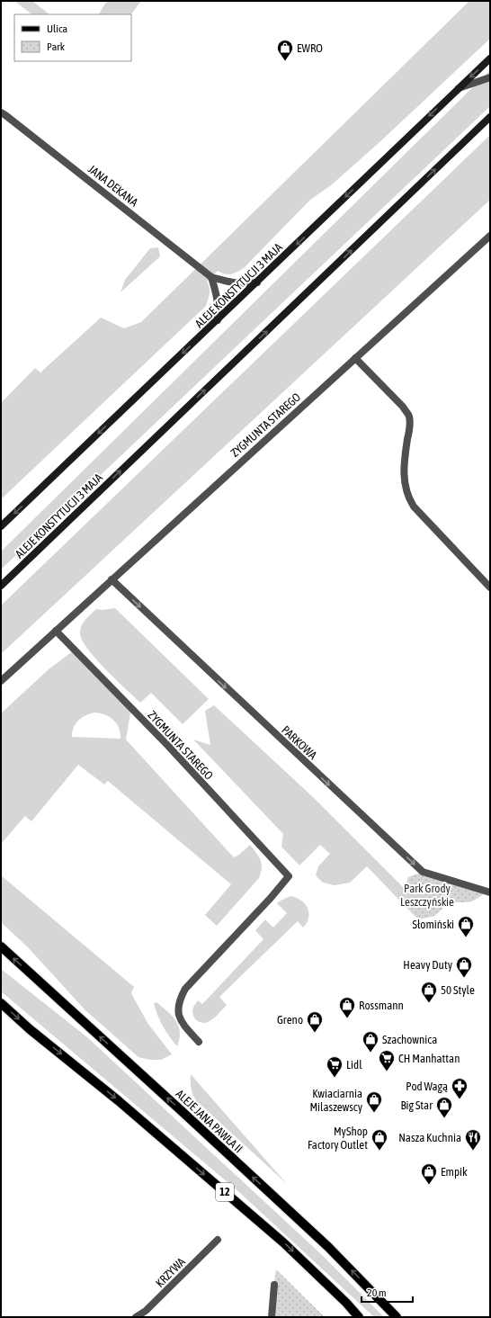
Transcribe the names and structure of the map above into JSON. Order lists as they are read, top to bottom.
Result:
{
  "streets": {
    "main road": ["ALEJE KONSTYTUCJI 3 MAJA", "ALEJE JANA PAWŁA II", "12"],
    "street": [
      "JANA DEKANA",
      "ZYGMUNTA STAREGO",
      "PARKOWA",
      "KRZYWA"
    ]
  },
  "crossings": [
    ["JANA DEKANA", "ALEJE KONSTYTUCJI 3 MAJA"],
    ["ZYGMUNTA STAREGO", "PARKOWA"]
  ],
  "one_way": ["PARKOWA"],
  "parks": ["Park Grody Leszczyńskie"],
  "places": {
    "shop": [
      "EWRO",
      "Słomiński",
      "Heavy Duty",
      "50 Style",
      "Rossmann",
      "Greno",
      "Szachownica",
      "Kwiaciarnia Milaszewscy",
      "Big Star",
      "MyShop Factory Outlet",
      "Empik"
    ],
    "supermarket": ["CH Manhattan", "Lidl"],
    "pharmacy": ["Pod Wagą"],
    "restaurant": ["Nasza Kuchnia"]
  },
  "legend": ["Ulica", "Park"],
  "scale_bar": "20 m"
}
